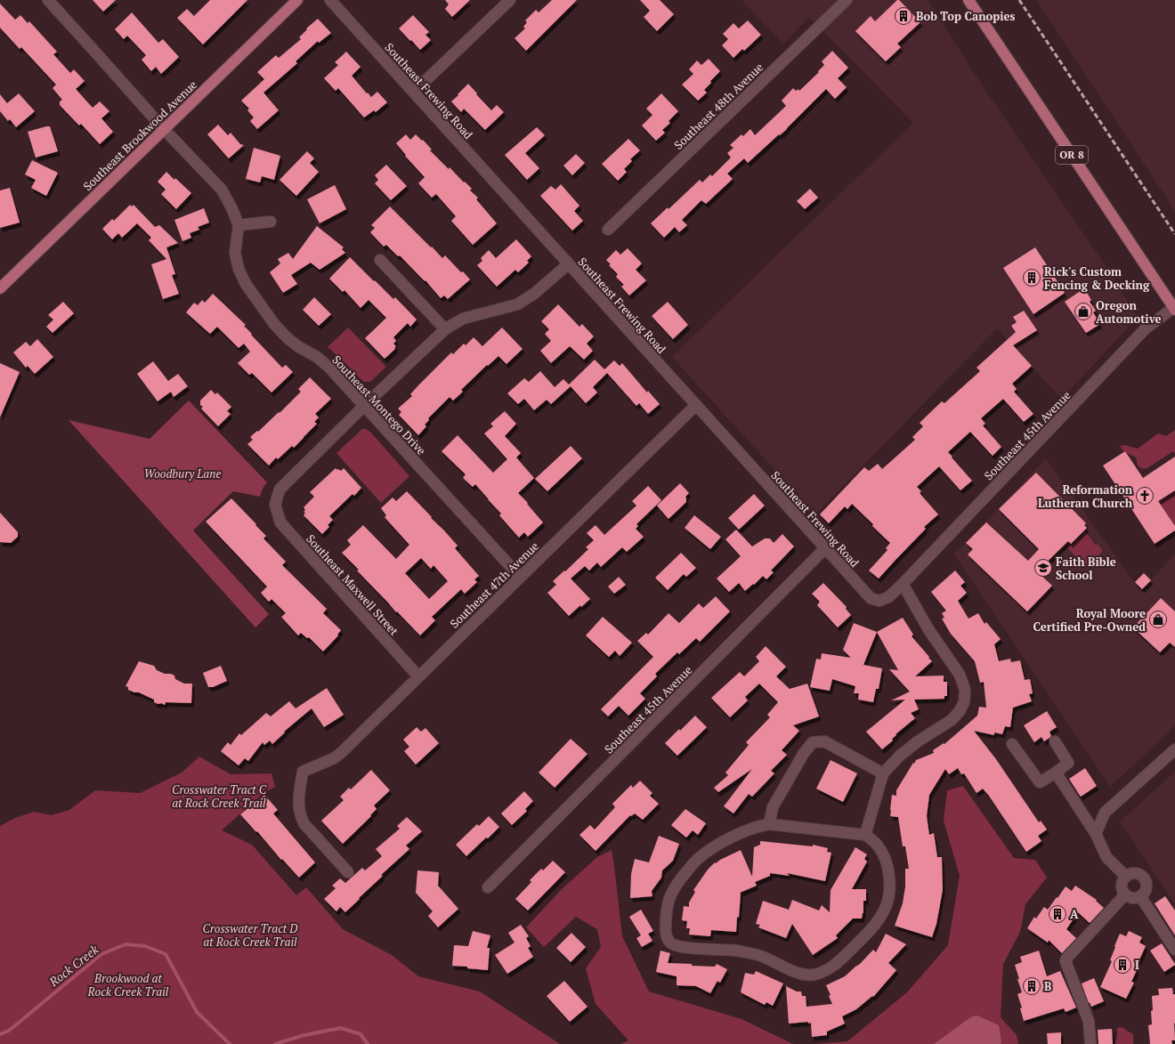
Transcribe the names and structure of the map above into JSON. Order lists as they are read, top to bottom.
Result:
{
  "streets": {
    "main road": ["Southeast Brookwood Avenue", "OR 8"],
    "street": [
      "Southeast Frewing Road",
      "Southeast 48th Avenue",
      "Southeast Montego Drive",
      "Southeast 45th Avenue",
      "Southeast Maxwell Street",
      "Southeast 47th Avenue"
    ]
  },
  "crossings": [
    ["Southeast Frewing Road", "Southeast 45th Avenue"],
    ["Southeast Frewing Road", "Southeast 47th Avenue"],
    ["OR 8", "Southeast 45th Avenue"],
    ["Southeast Montego Drive", "Southeast Maxwell Street"],
    ["Southeast Montego Drive", "Southeast 47th Avenue"],
    ["Southeast Maxwell Street", "Southeast 47th Avenue"]
  ],
  "water": ["Rock Creek"],
  "parks": [
    "Woodbury Lane",
    "Crosswater Tract C at Rock Creek Trail",
    "Crosswater Tract D at Rock Creek Trail",
    "Brookwood at Rock Creek Trail"
  ],
  "places": {
    "building": [
      "Bob Top Canopies",
      "Rick's Custom Fencing & Decking",
      "A",
      "I",
      "B"
    ],
    "shop": ["Oregon Automotive", "Royal Moore Certified Pre-Owned"],
    "church": ["Reformation Lutheran Church"],
    "school or university": ["Faith Bible School"]
  }
}
